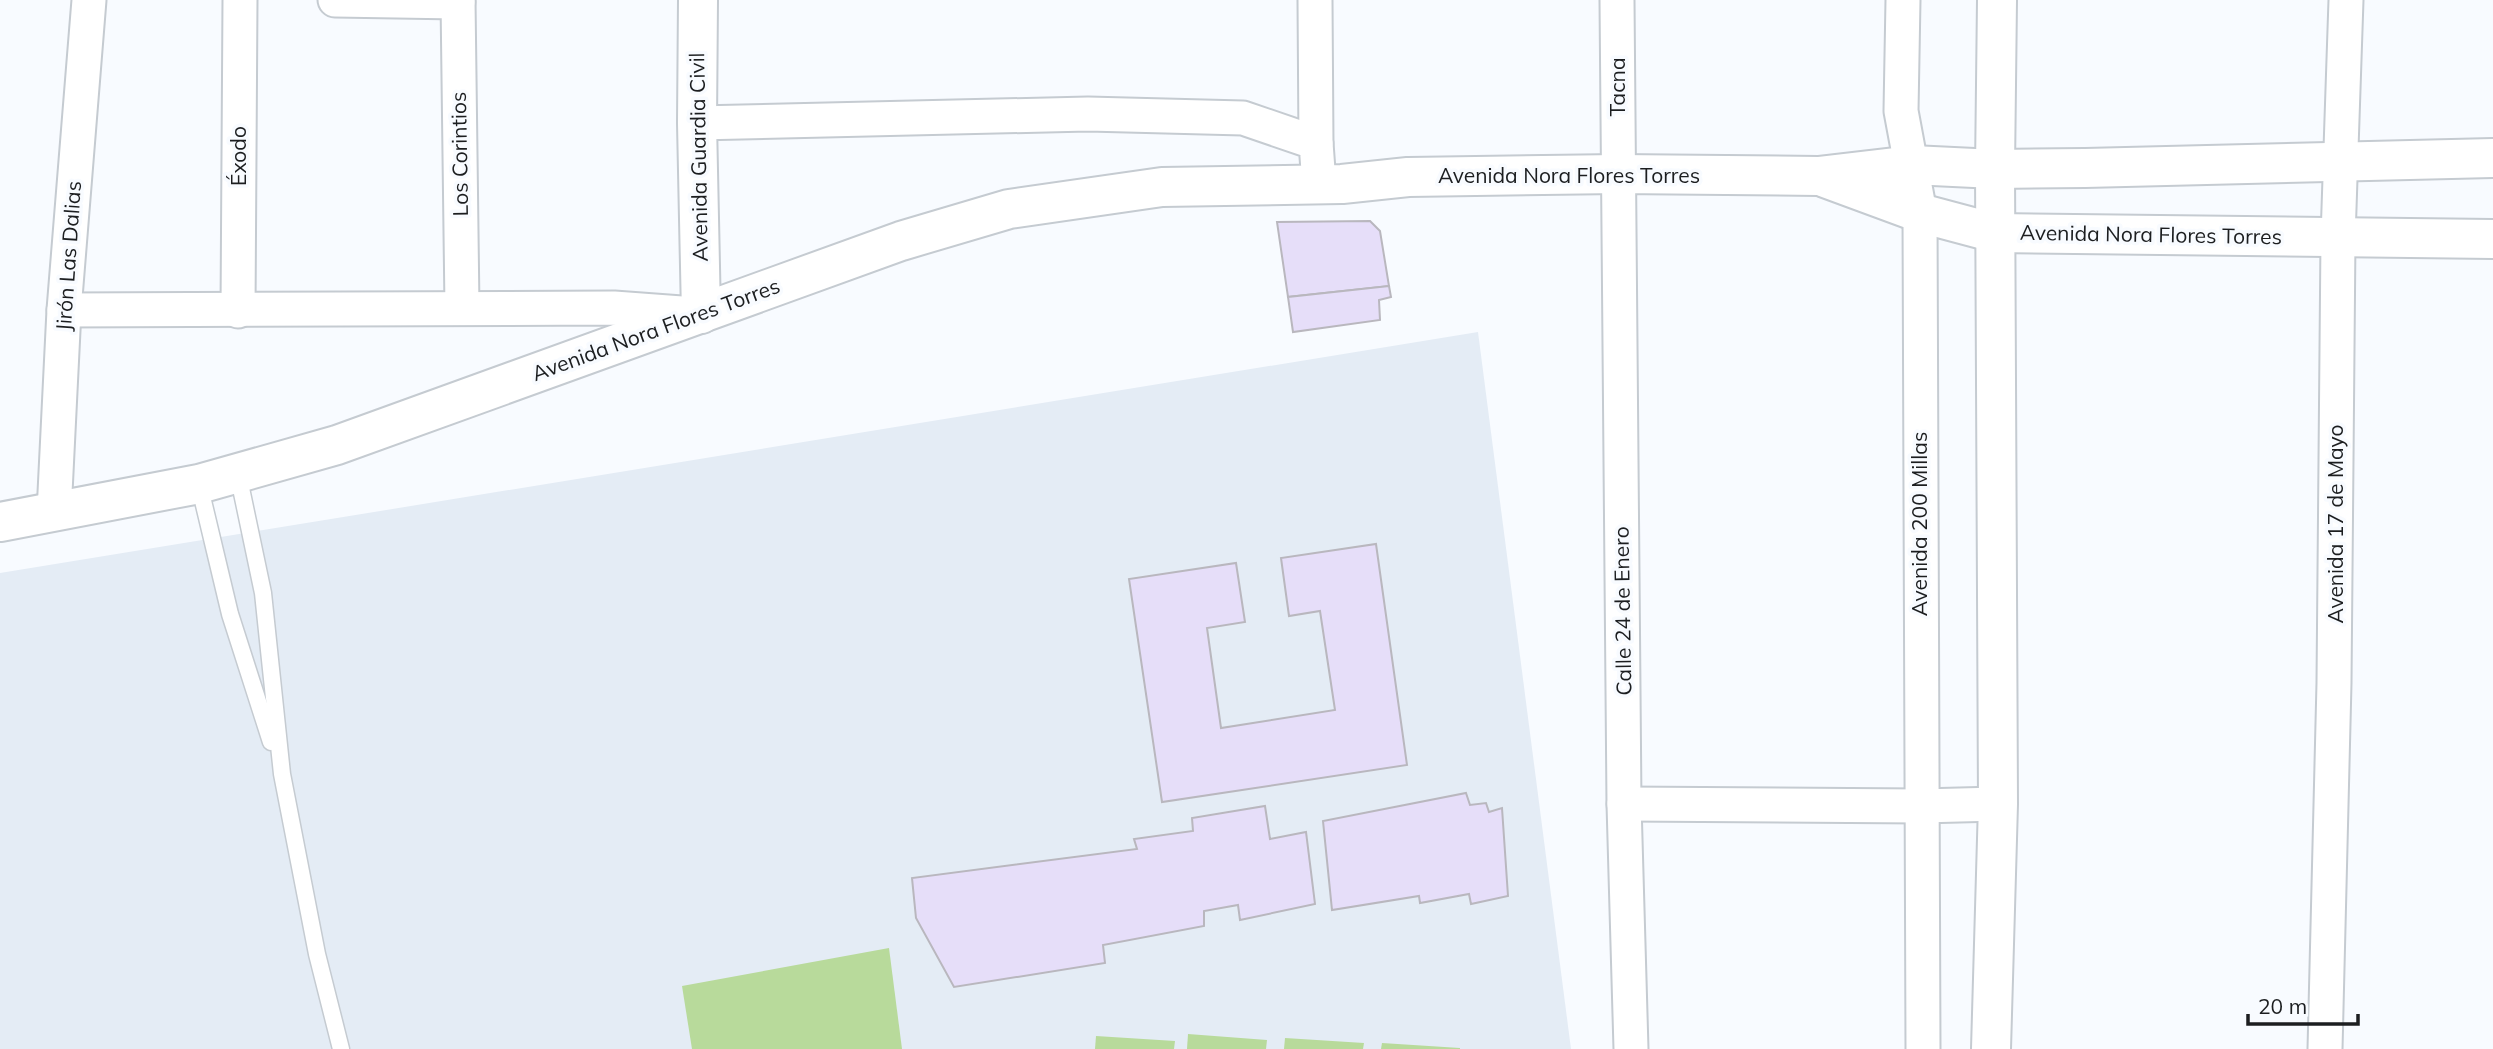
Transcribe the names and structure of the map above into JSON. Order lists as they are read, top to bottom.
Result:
{
  "streets": {
    "street": [
      "Tacna",
      "Los Corintios",
      "Éxodo",
      "Avenida Guardia Civil",
      "Avenida Nora Flores Torres",
      "Jirón Las Dalias",
      "Avenida 200 Millas",
      "Avenida 17 de Mayo",
      "Calle 24 de Enero"
    ]
  },
  "crossings": [
    ["Tacna", "Avenida Nora Flores Torres"],
    ["Tacna", "Calle 24 de Enero"],
    ["Avenida Guardia Civil", "Avenida Nora Flores Torres"],
    ["Avenida Nora Flores Torres", "Jirón Las Dalias"],
    ["Avenida Nora Flores Torres", "Avenida 200 Millas"],
    ["Avenida Nora Flores Torres", "Avenida 17 de Mayo"],
    ["Avenida Nora Flores Torres", "Calle 24 de Enero"]
  ],
  "scale_bar": "20 m"
}
